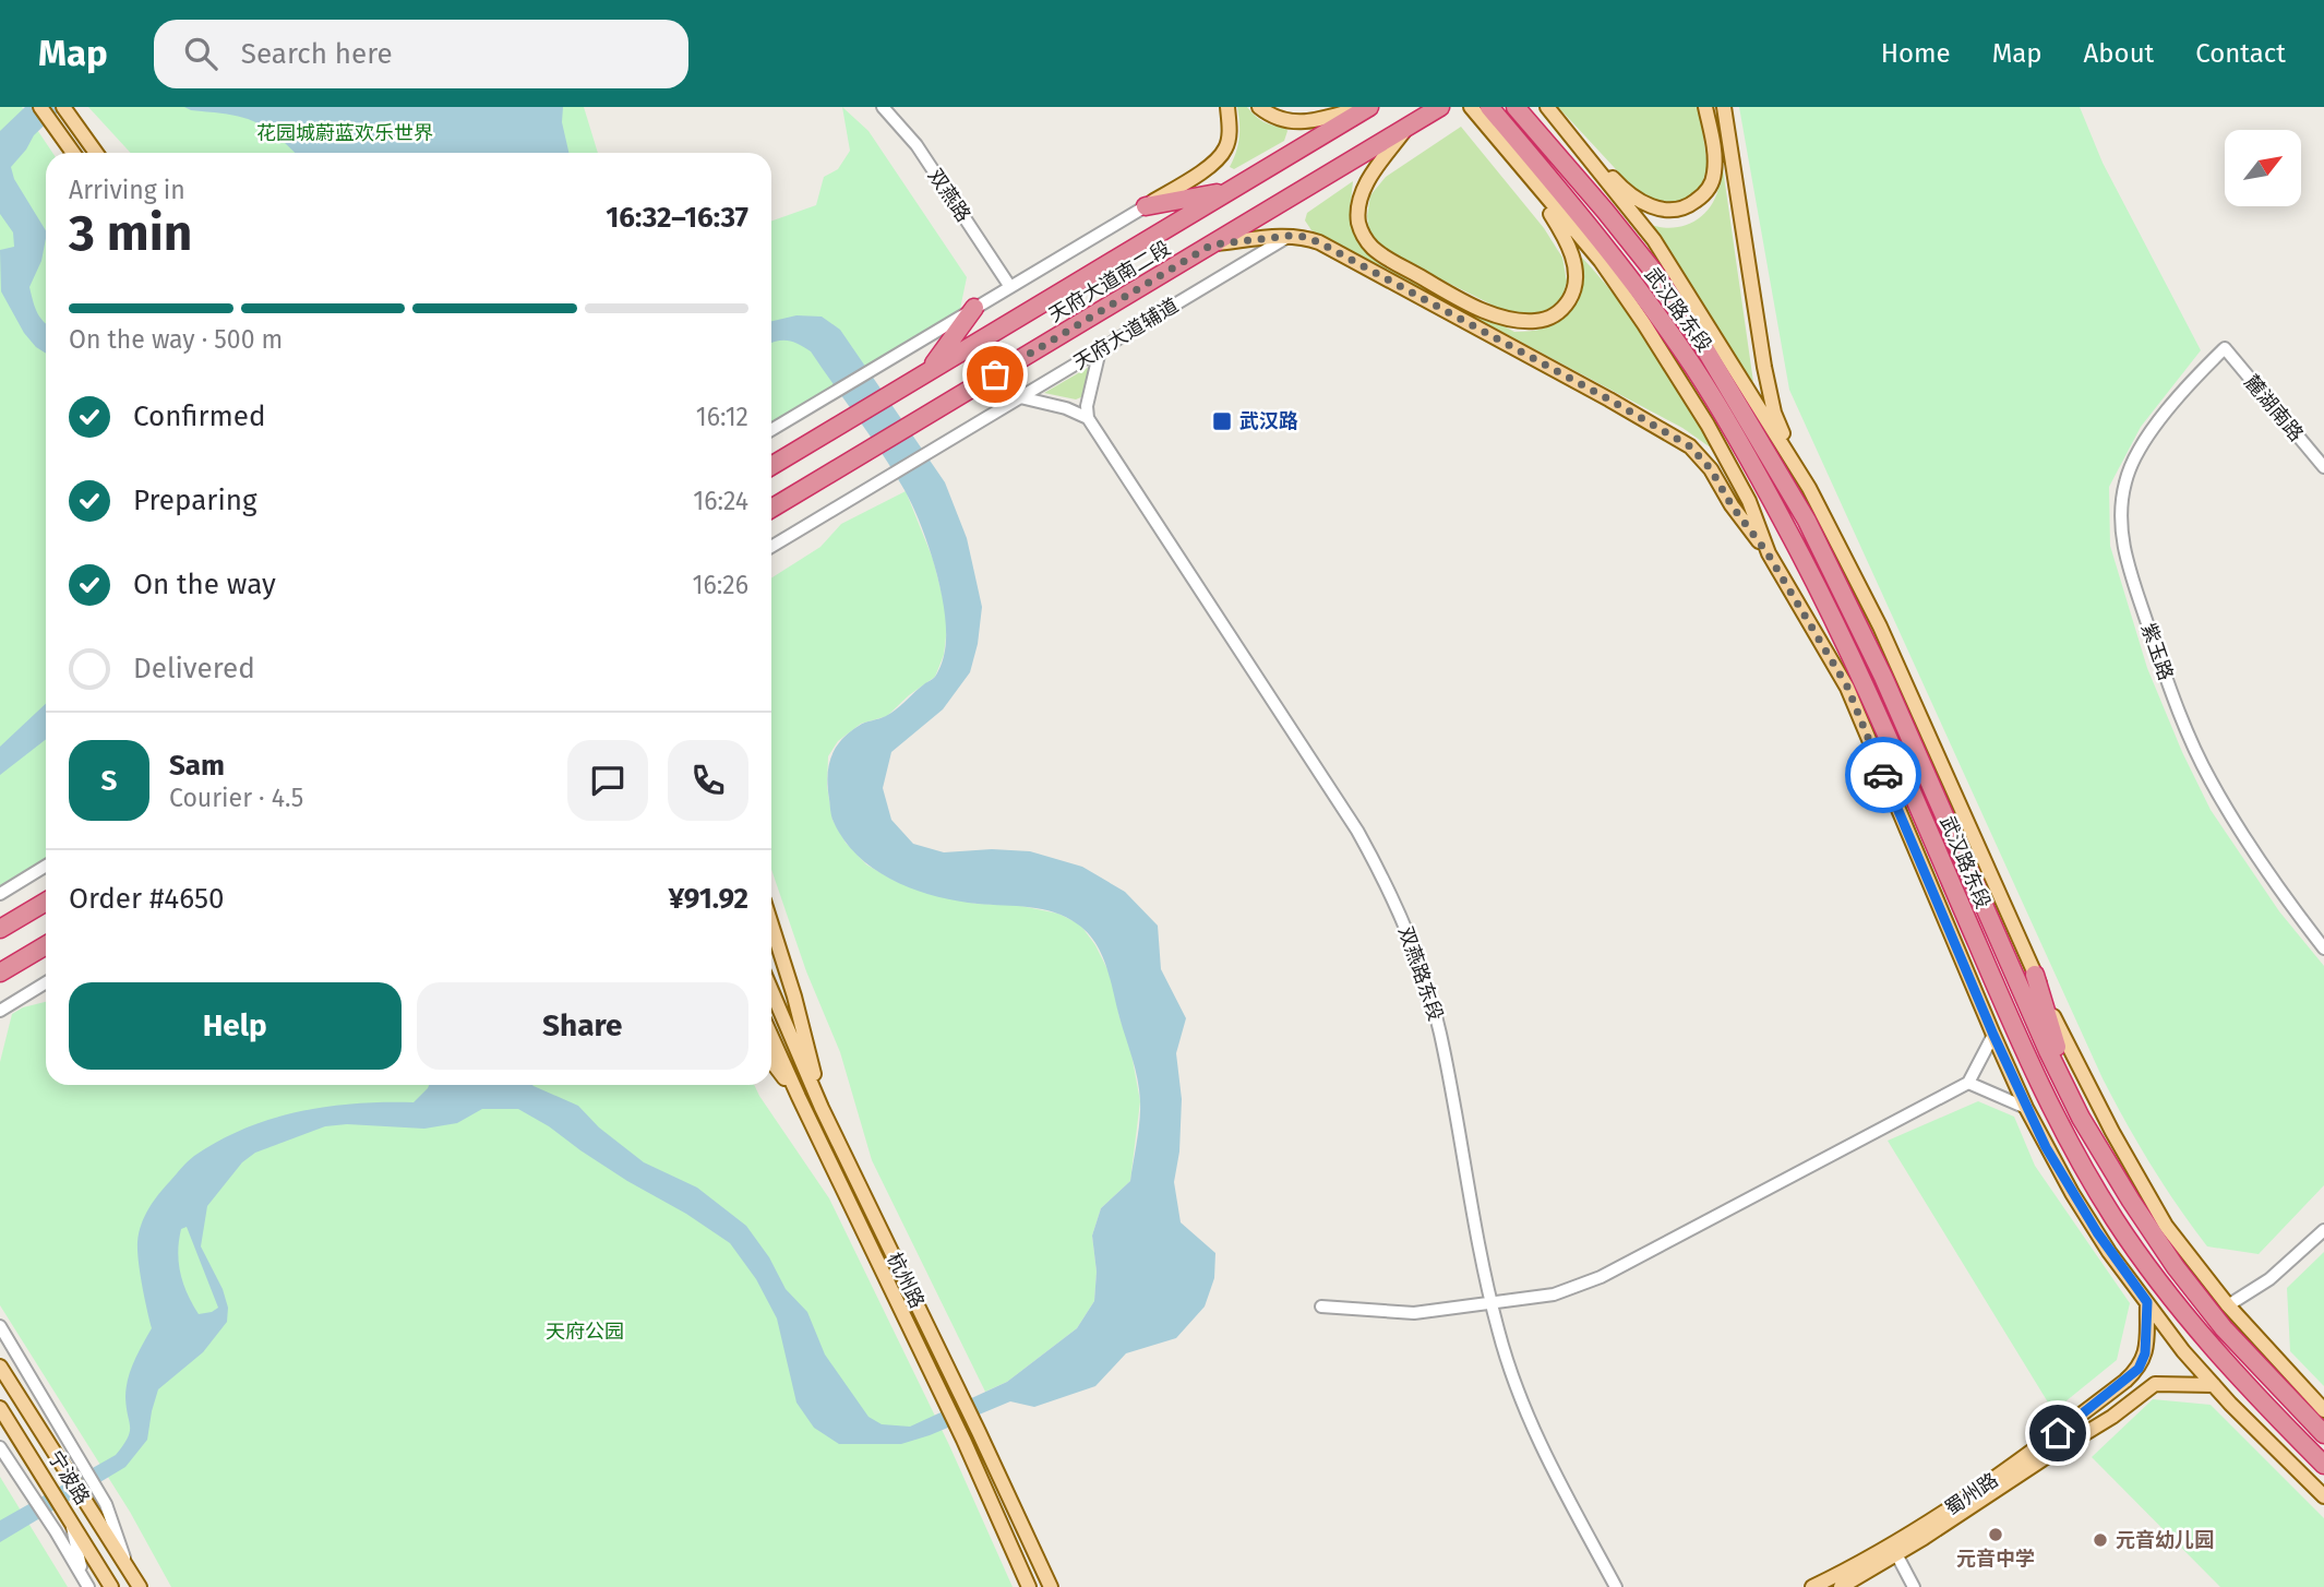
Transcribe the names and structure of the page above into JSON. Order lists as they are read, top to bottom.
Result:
{
  "streets": {
    "highway": ["天府大道南二段", "武汉路东段"],
    "main road": ["杭州路", "宁波路", "蜀州路"],
    "street": [
      "双燕路",
      "天府大道辅道",
      "麓湖南路",
      "紫玉路",
      "双燕路东段"
    ]
  },
  "crossings": [
    ["麓湖南路", "紫玉路"]
  ],
  "parks": ["花园城蔚蓝欢乐世界", "天府公园"],
  "places": {
    "transit": ["武汉路"],
    "other": ["元音中学", "元音幼儿园"]
  },
  "north": "top right",
  "page": {
    "header": "Map",
    "search": "Search here",
    "nav": [
      "Home",
      "Map",
      "About",
      "Contact"
    ],
    "heading": ["3 min", "Arriving in", "16:32–16:37"],
    "panel": [
      "Sam",
      "Courier · 4.5",
      "Order #4650",
      "¥91.92"
    ],
    "bar": "On the way · 500 m",
    "list": [
      ["Confirmed", "16:12"],
      ["Preparing", "16:24"],
      ["On the way", "16:26"],
      "Delivered"
    ],
    "round": "S",
    "buttons": ["Help", "Share"]
  }
}
